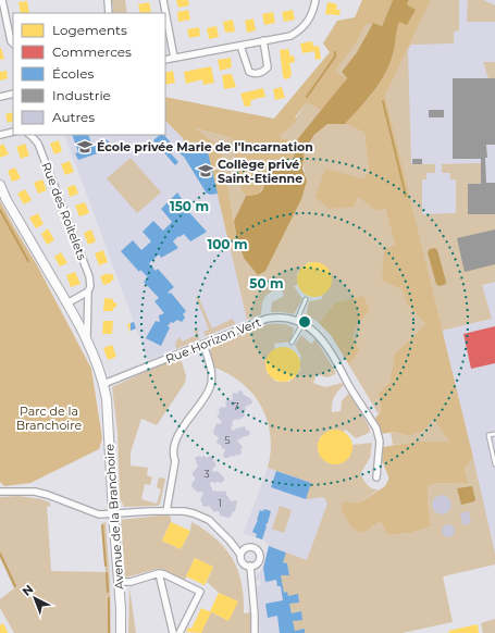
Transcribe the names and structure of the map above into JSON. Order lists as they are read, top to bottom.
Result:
{
  "streets": {
    "main road": ["Avenue de la Branchoire"],
    "street": ["Rue des Roitelets", "Rue Horizon Vert"]
  },
  "crossings": [
    ["Rue des Roitelets", "Avenue de la Branchoire"],
    ["Rue Horizon Vert", "Avenue de la Branchoire"]
  ],
  "parks": ["Parc de la Branchoire"],
  "places": {
    "school or university": ["École privée Marie de l'Incarnation", "Collège privé Saint-Etienne"]
  },
  "house_numbers": [
    "7",
    "5",
    "3",
    "1"
  ],
  "legend": [
    "Logements",
    "Commerces",
    "Écoles",
    "Industrie",
    "Autres"
  ],
  "north": "top left",
  "rings": ["150 m", "100 m", "50 m"]
}
